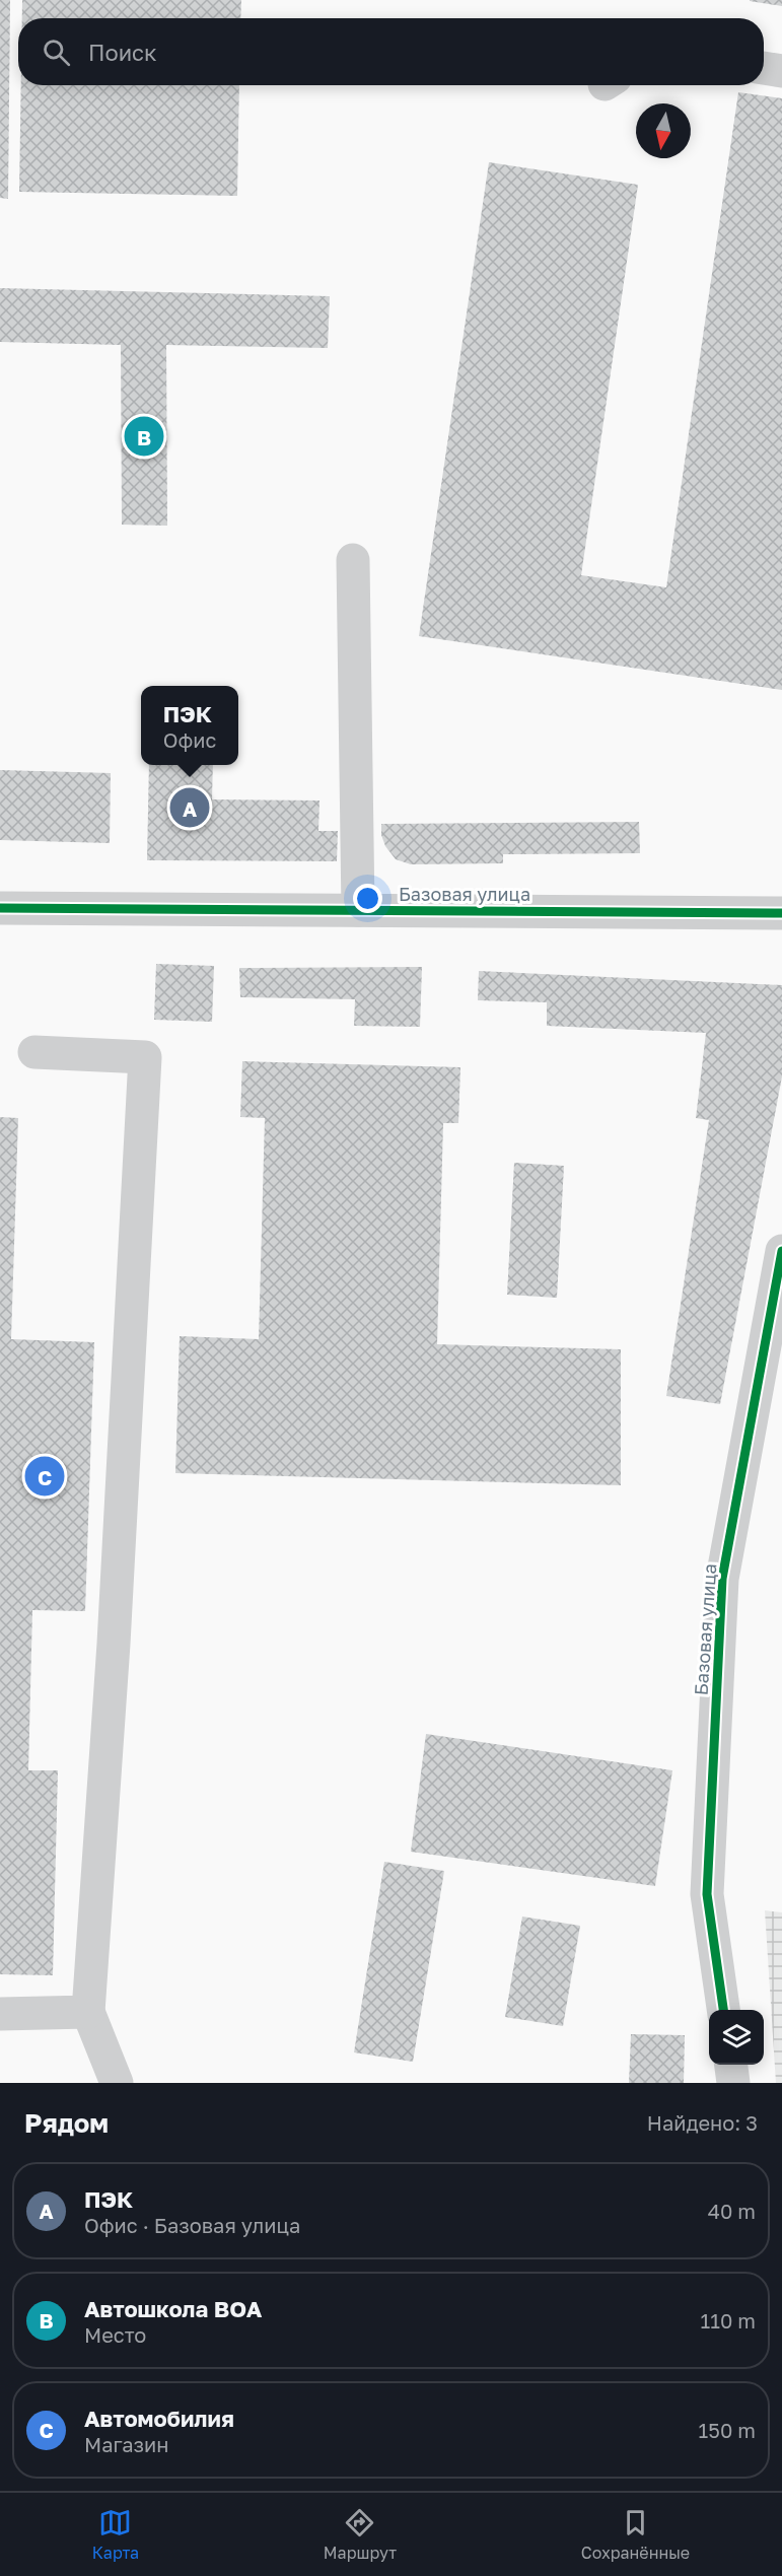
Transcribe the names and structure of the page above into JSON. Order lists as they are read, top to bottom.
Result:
{
  "streets": {
    "street": ["Базовая улица"]
  },
  "north": "bottom",
  "page": {
    "search": "Поиск",
    "pins": ["B", "A", "C"],
    "popup": ["ПЭК", "Офис"],
    "heading": ["Рядом", "Найдено: 3"],
    "list": [
      {
        "mark": "A",
        "name": "ПЭК",
        "note": "Офис · Базовая улица",
        "value": "40 m"
      },
      {
        "mark": "B",
        "name": "Автошкола ВОА",
        "note": "Место",
        "value": "110 m"
      },
      {
        "mark": "C",
        "name": "Автомобилия",
        "note": "Магазин",
        "value": "150 m"
      }
    ],
    "nav": ["Карта", "Маршрут", "Сохранённые"]
  }
}
